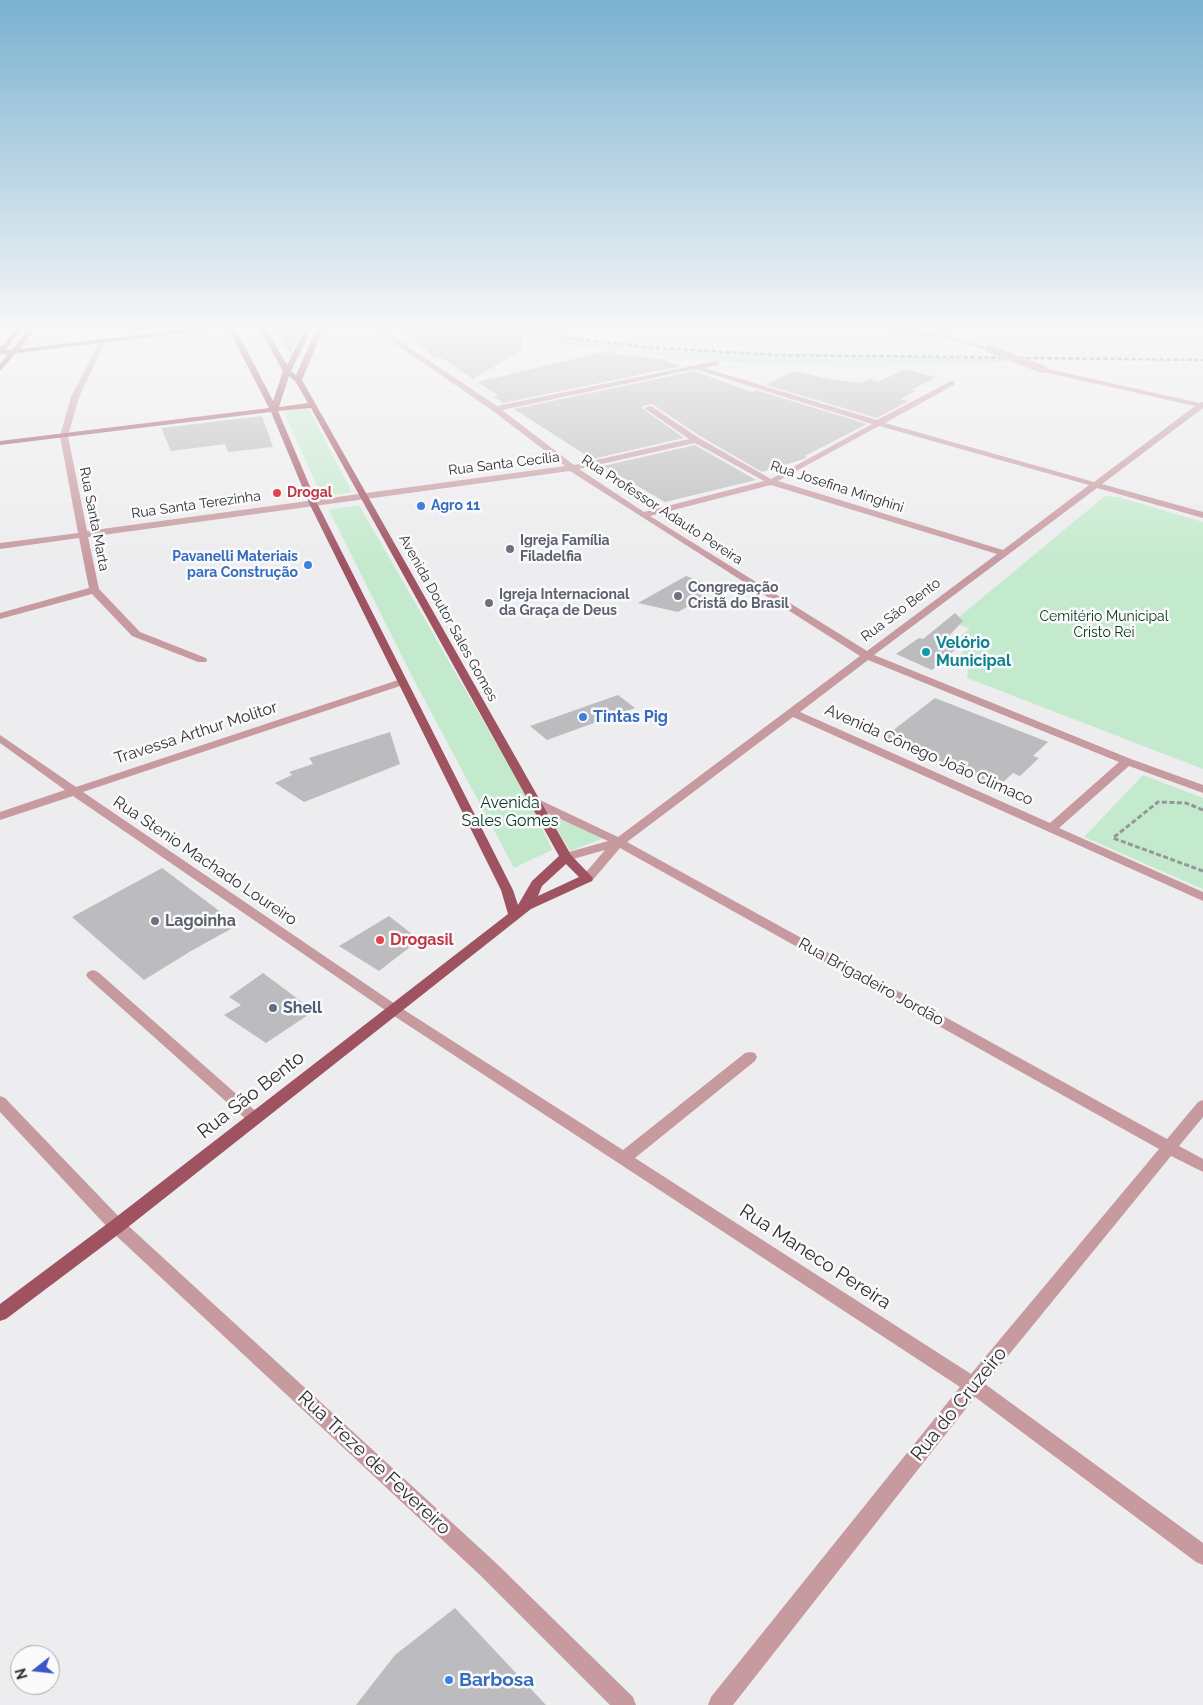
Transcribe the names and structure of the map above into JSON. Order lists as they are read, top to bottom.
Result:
{
  "streets": {
    "main road": ["Rua São Bento", "Avenida Doutor Sales Gomes"],
    "street": [
      "Rua Santa Cecília",
      "Rua Josefina Minghini",
      "Rua Santa Terezinha",
      "Rua Professor Adauto Pereira",
      "Rua Santa Marta",
      "Travessa Arthur Molitor",
      "Avenida Cônego João Climaco",
      "Rua Stenio Machado Loureiro",
      "Rua Brigadeiro Jordão",
      "Rua Maneco Pereira",
      "Rua do Cruzeiro",
      "Rua Treze de Fevereiro"
    ]
  },
  "crossings": [
    ["Rua Santa Cecília", "Rua Josefina Minghini"],
    ["Rua Santa Cecília", "Rua Santa Terezinha"],
    ["Rua Santa Cecília", "Rua Professor Adauto Pereira"],
    ["Rua Santa Cecília", "Avenida Doutor Sales Gomes"],
    ["Rua Josefina Minghini", "Rua São Bento"],
    ["Rua Santa Terezinha", "Rua Santa Marta"],
    ["Rua Professor Adauto Pereira", "Rua São Bento"],
    ["Rua São Bento", "Avenida Doutor Sales Gomes"],
    ["Rua São Bento", "Avenida Cônego João Climaco"],
    ["Rua São Bento", "Rua Stenio Machado Loureiro"],
    ["Rua São Bento", "Rua Brigadeiro Jordão"],
    ["Rua São Bento", "Rua Maneco Pereira"],
    ["Rua São Bento", "Rua Treze de Fevereiro"],
    ["Avenida Doutor Sales Gomes", "Rua Brigadeiro Jordão"],
    ["Travessa Arthur Molitor", "Rua Stenio Machado Loureiro"],
    ["Rua Stenio Machado Loureiro", "Rua Maneco Pereira"],
    ["Rua Brigadeiro Jordão", "Rua do Cruzeiro"],
    ["Rua Maneco Pereira", "Rua do Cruzeiro"]
  ],
  "parks": ["Cemitério Municipal Cristo Rei", "Avenida Sales Gomes"],
  "places": [
    "Drogal",
    "Agro 11",
    "Igreja Família Filadelfia",
    "Pavanelli Materiais para Construção",
    "Congregação Cristã do Brasil",
    "Igreja Internacional da Graça de Deus",
    "Velório Municipal",
    "Tintas Pig",
    "Lagoinha",
    "Drogasil",
    "Shell",
    "Barbosa"
  ],
  "north": "left"
}
